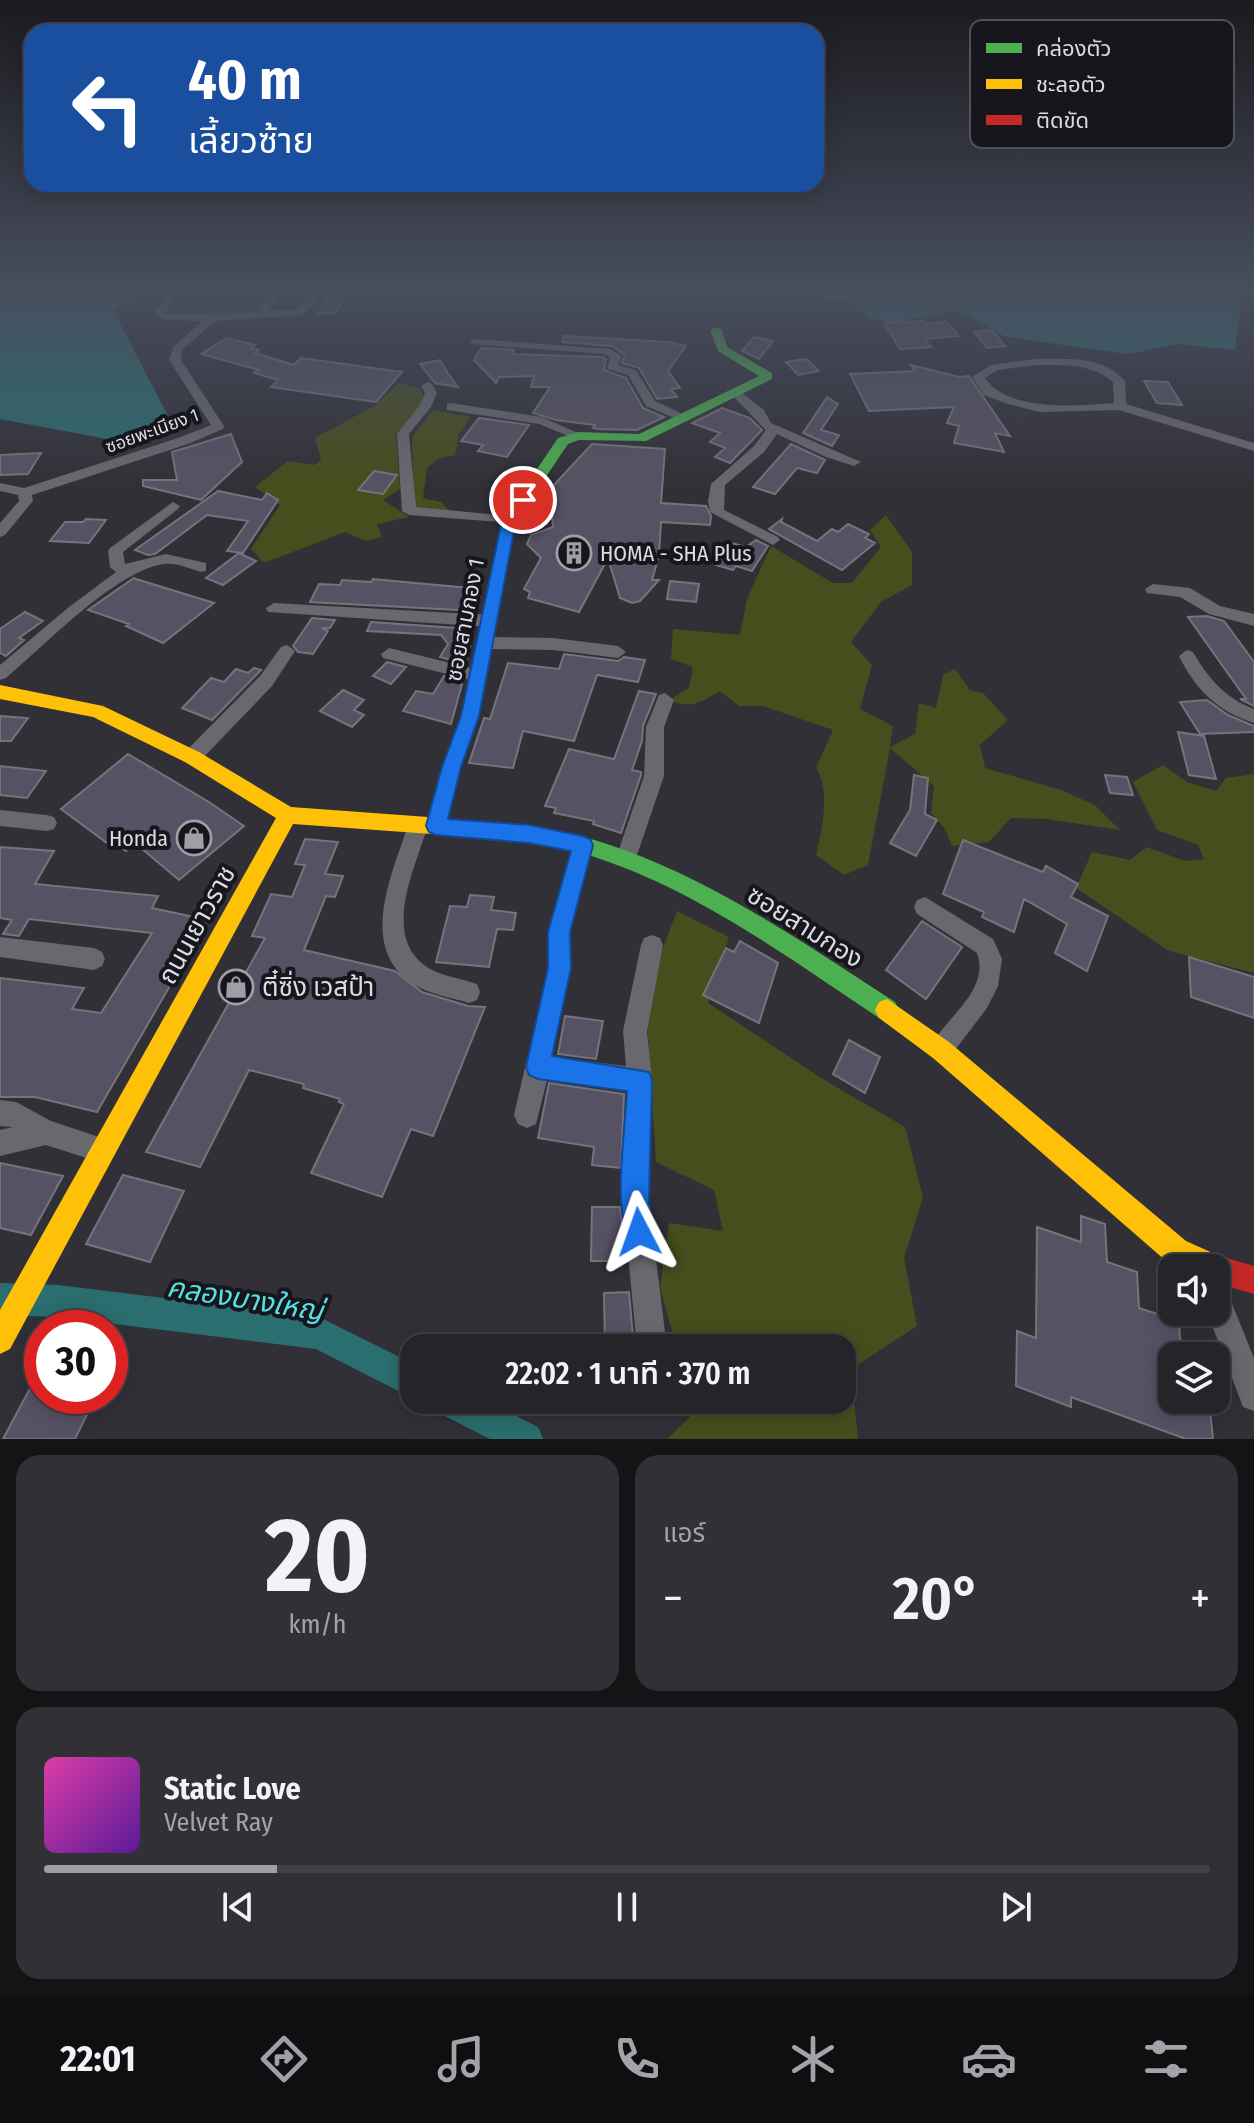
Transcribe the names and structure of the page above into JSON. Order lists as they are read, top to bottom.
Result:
{
  "streets": {
    "street": [
      "ซอยพะเนียง 1",
      "ซอยสามกอง 1",
      "ถนนเยาวราช",
      "ซอยสามกอง"
    ]
  },
  "crossings": [
    ["ซอยสามกอง 1", "ซอยสามกอง"],
    ["ถนนเยาวราช", "ซอยสามกอง"]
  ],
  "water": ["คลองบางใหญ่"],
  "places": {
    "building": ["HOMA - SHA Plus"],
    "shop": ["Honda", "ตี๋ซิ่ง เวสป้า"]
  },
  "legend": ["คล่องตัว", "ชะลอตัว", "ติดขัด"],
  "page": {
    "turn": ["40 m", "เลี้ยวซ้าย"],
    "limit": "30",
    "trip": "22:02 · 1 นาที · 370 m",
    "tile": [
      ["20", "km/h"],
      "แอร์"
    ],
    "heat": ["−", "20°", "+"],
    "song": ["Static Love", "Velvet Ray"],
    "tabs": "22:01"
  }
}
